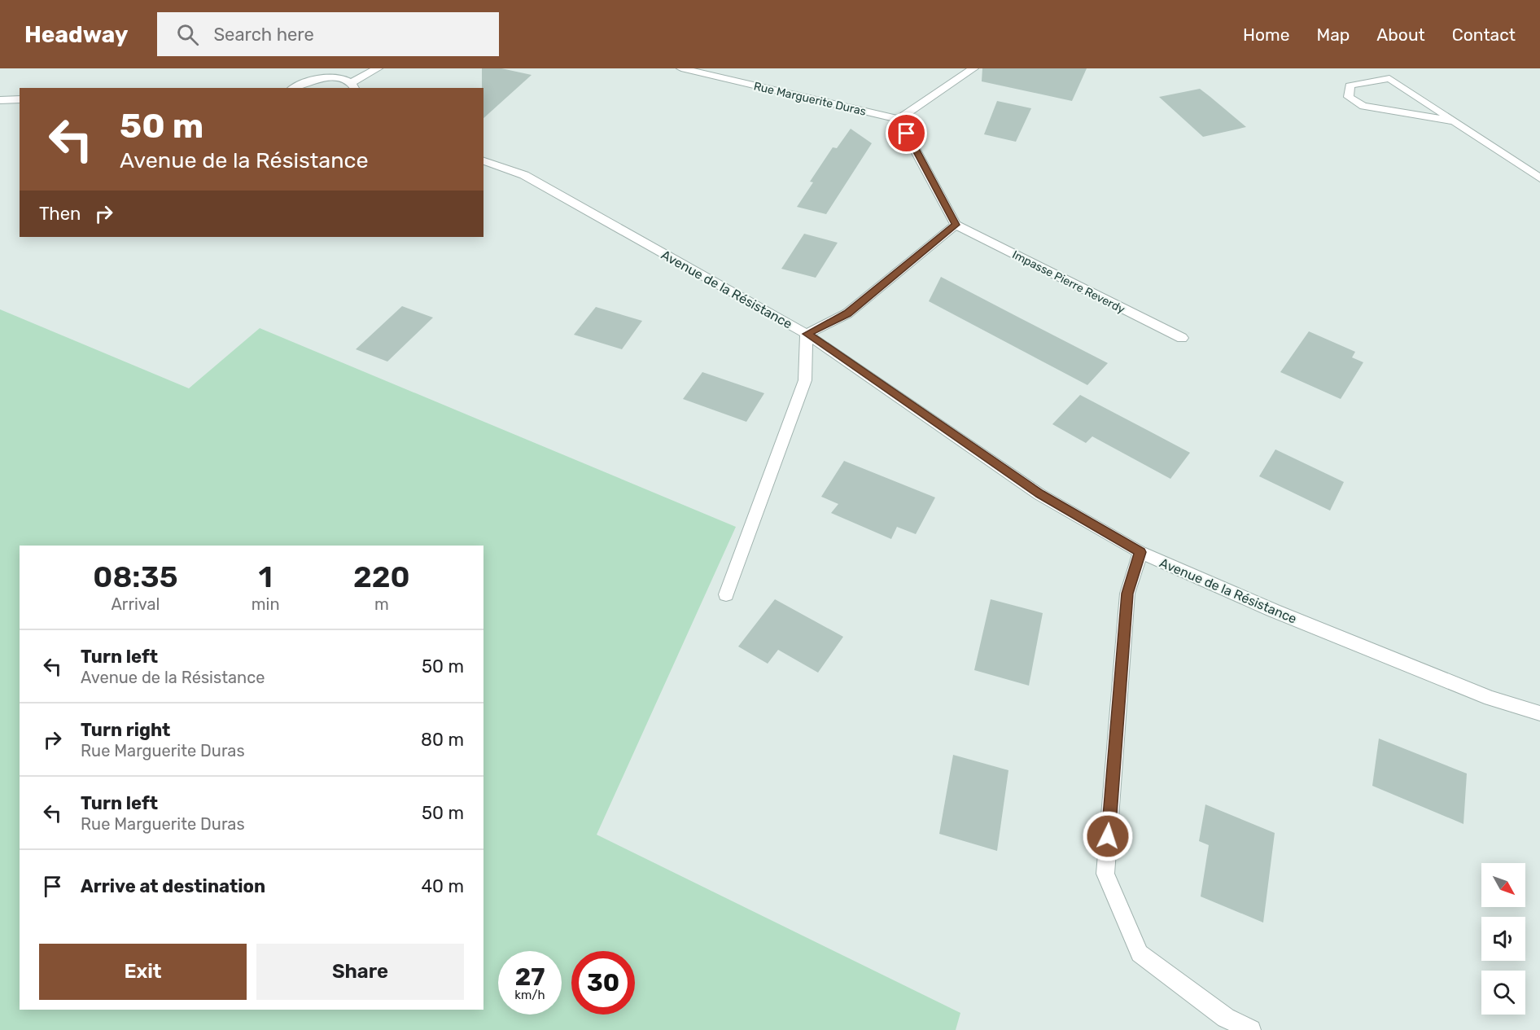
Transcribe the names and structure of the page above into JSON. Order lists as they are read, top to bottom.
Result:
{
  "streets": {
    "street": ["Rue Marguerite Duras", "Impasse Pierre Reverdy", "Avenue de la Résistance"]
  },
  "north": "bottom right",
  "page": {
    "header": "Headway",
    "search": "Search here",
    "nav": [
      "Home",
      "Map",
      "About",
      "Contact"
    ],
    "turn": ["50 m", "Avenue de la Résistance"],
    "then": "Then",
    "eta": [
      "08:35",
      "Arrival",
      "1",
      "min",
      "220",
      "m"
    ],
    "list": [
      {
        "name": "Turn left",
        "note": "Avenue de la Résistance",
        "value": "50 m"
      },
      {
        "name": "Turn right",
        "note": "Rue Marguerite Duras",
        "value": "80 m"
      },
      {
        "name": "Turn left",
        "note": "Rue Marguerite Duras",
        "value": "50 m"
      },
      {
        "name": "Arrive at destination",
        "value": "40 m"
      }
    ],
    "buttons": ["Exit", "Share"],
    "speed": "27 km/h",
    "limit": "30"
  }
}
